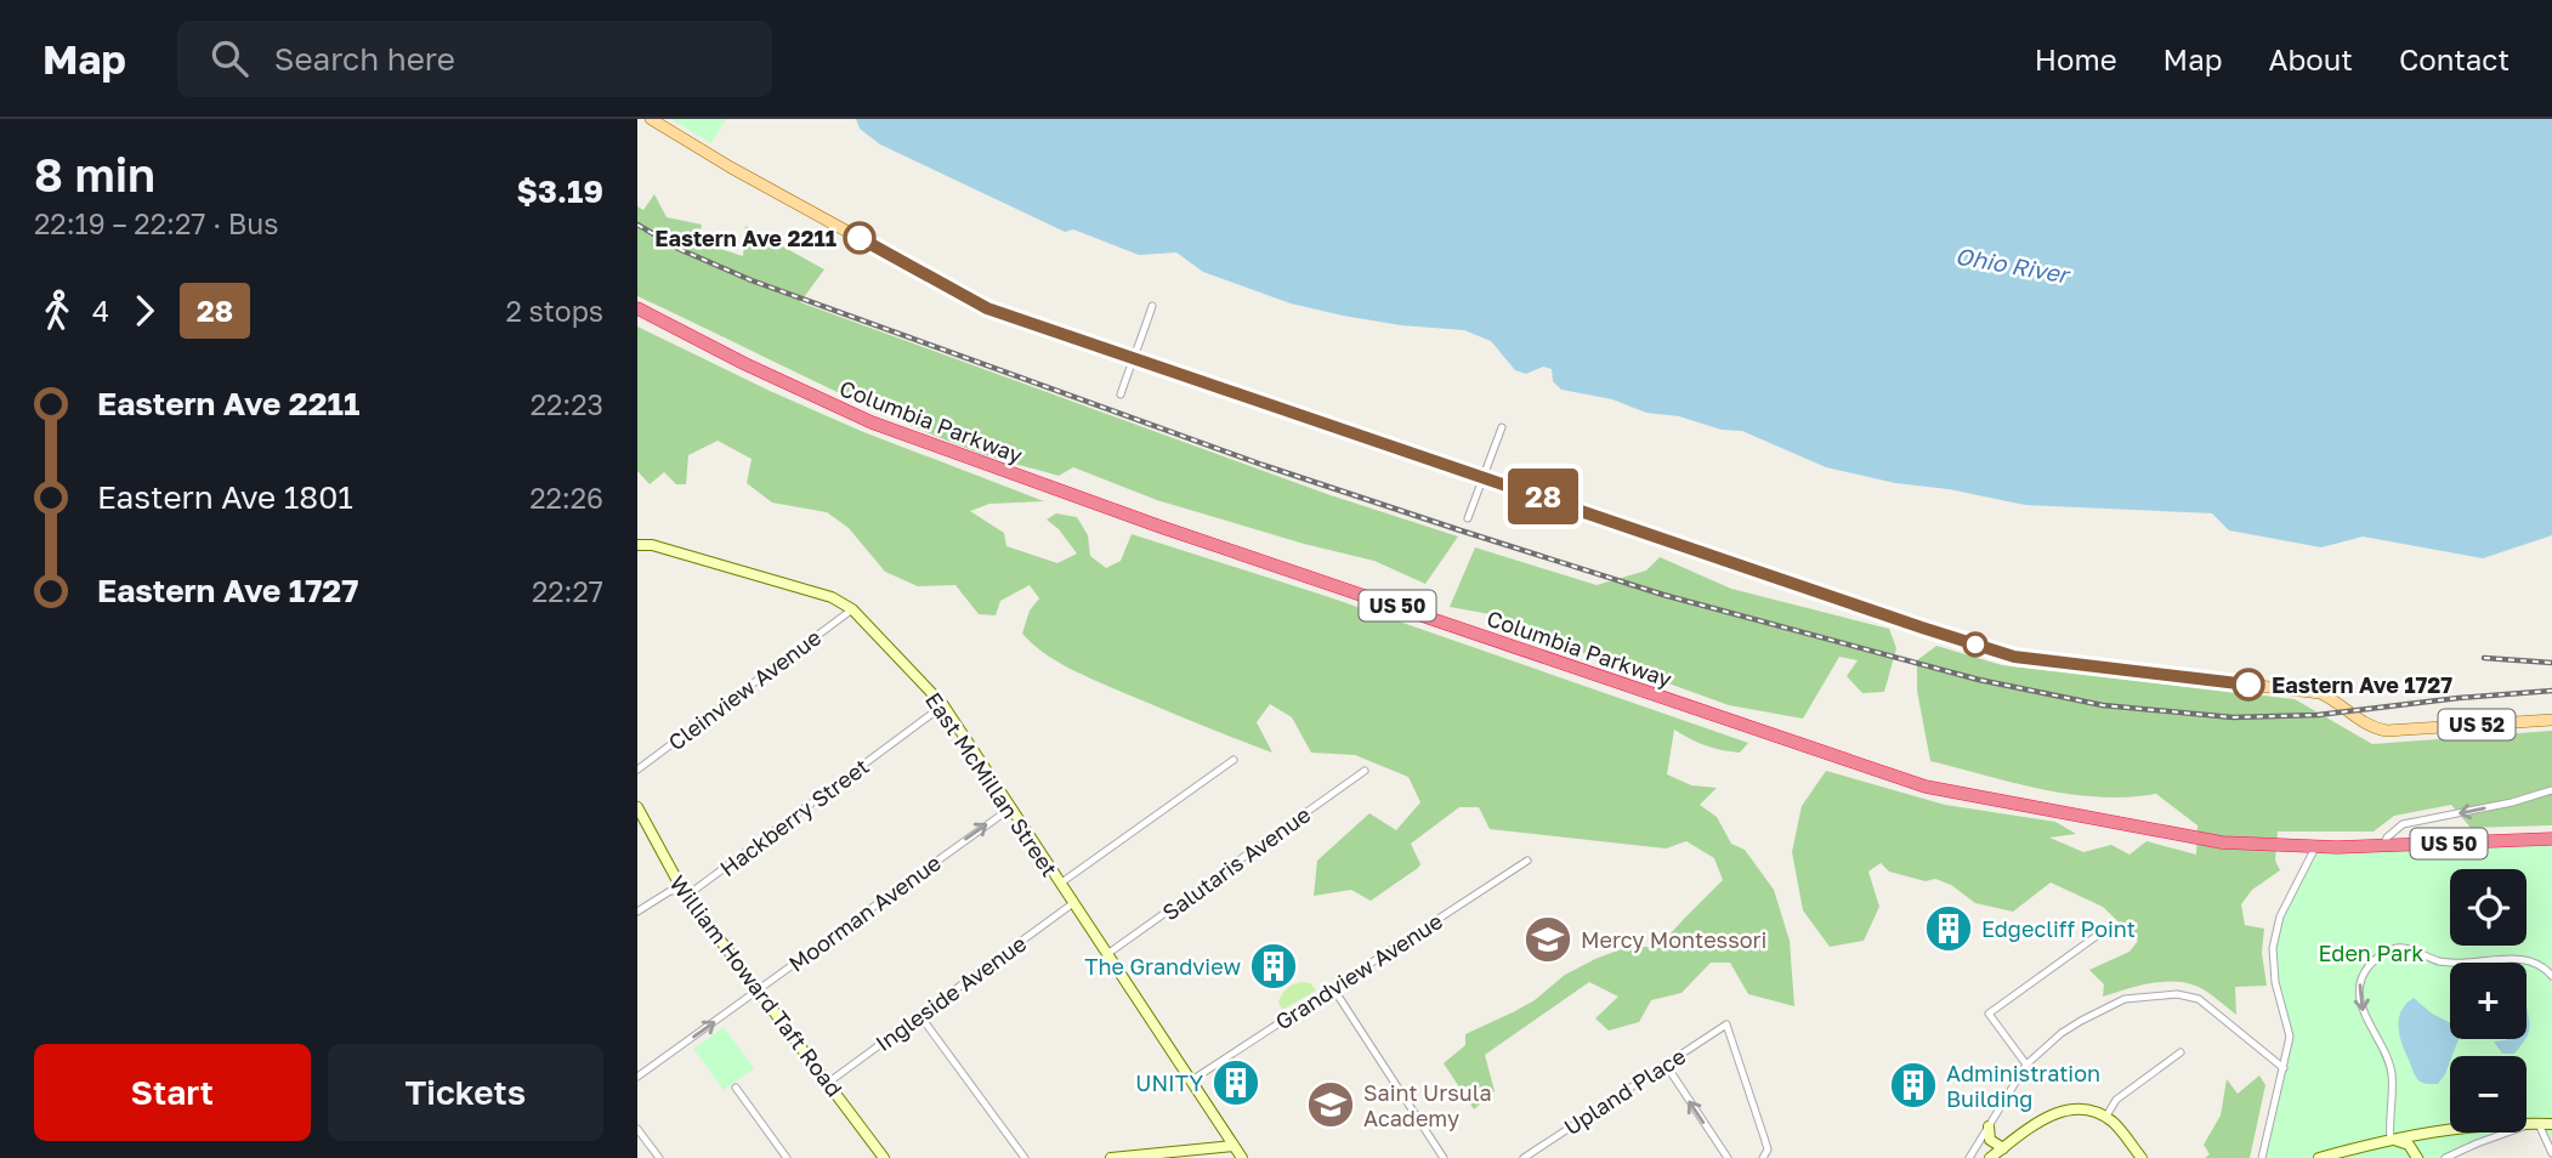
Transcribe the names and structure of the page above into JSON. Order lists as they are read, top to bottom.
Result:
{
  "streets": {
    "highway": ["Columbia Parkway", "US 50"],
    "main road": ["US 52"],
    "street": [
      "Cleinview Avenue",
      "East McMillan Street",
      "Hackberry Street",
      "Salutaris Avenue",
      "Moorman Avenue",
      "Grandview Avenue",
      "William Howard Taft Road",
      "Ingleside Avenue",
      "Upland Place"
    ]
  },
  "crossings": [
    ["Cleinview Avenue", "East McMillan Street"],
    ["East McMillan Street", "Hackberry Street"],
    ["East McMillan Street", "Salutaris Avenue"],
    ["East McMillan Street", "Moorman Avenue"],
    ["East McMillan Street", "Grandview Avenue"],
    ["East McMillan Street", "Ingleside Avenue"],
    ["Hackberry Street", "William Howard Taft Road"],
    ["Moorman Avenue", "William Howard Taft Road"],
    ["William Howard Taft Road", "Ingleside Avenue"]
  ],
  "one_way": ["Moorman Avenue"],
  "water": ["Ohio River"],
  "parks": ["Eden Park"],
  "places": {
    "other": ["Eastern Ave 2211", "Eastern Ave 1727"],
    "building": [
      "Edgecliff Point",
      "The Grandview",
      "UNITY",
      "Administration Building"
    ],
    "school or university": ["Mercy Montessori", "Saint Ursula Academy"]
  },
  "lines": ["bus line 28"],
  "page": {
    "header": "Map",
    "search": "Search here",
    "nav": [
      "Home",
      "Map",
      "About",
      "Contact"
    ],
    "heading": ["8 min", "22:19 – 22:27 · Bus", "$3.19"],
    "on_map": "28",
    "legs": ["4", "28", "2 stops"],
    "list": [
      {
        "name": "Eastern Ave 2211",
        "value": "22:23"
      },
      {
        "name": "Eastern Ave 1801",
        "value": "22:26"
      },
      {
        "name": "Eastern Ave 1727",
        "value": "22:27"
      }
    ],
    "map_buttons": ["+", "−"],
    "buttons": ["Start", "Tickets"]
  }
}
